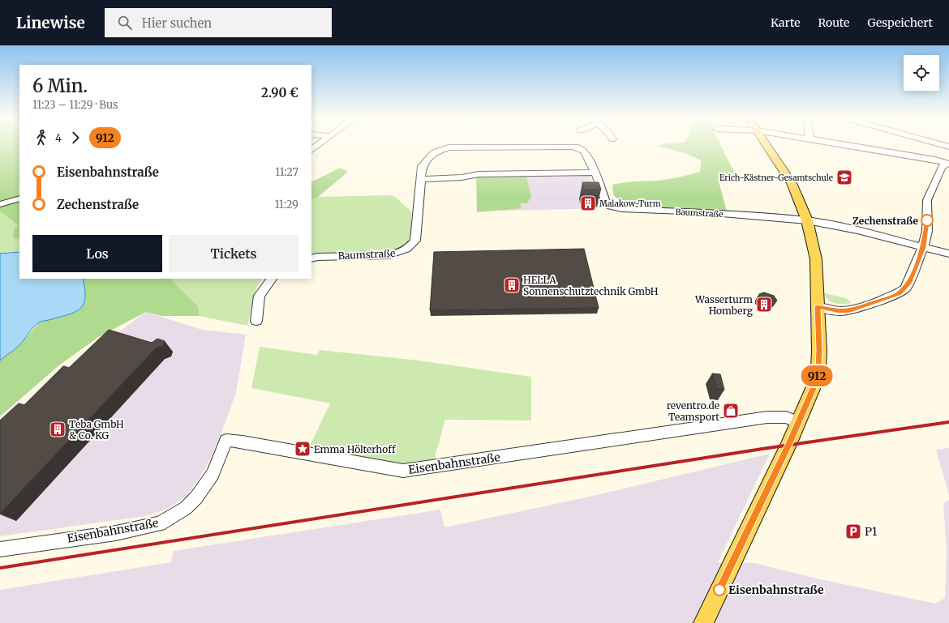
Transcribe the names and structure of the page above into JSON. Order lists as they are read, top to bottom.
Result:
{
  "streets": {
    "street": ["Baumstraße", "Eisenbahnstraße"]
  },
  "places": {
    "school or university": ["Erich-Kästner-Gesamtschule"],
    "building": [
      "Malakow-Turm",
      "HELLA Sonnenschutztechnik GmbH",
      "Wasserturm Homberg",
      "Teba GmbH & Co. KG"
    ],
    "other": ["Zechenstraße", "Eisenbahnstraße"],
    "shop": ["reventro.de Teamsport"],
    "place": ["Emma Hölterhoff"],
    "parking": ["P1"]
  },
  "lines": ["bus line 912"],
  "page": {
    "header": "Linewise",
    "search": "Hier suchen",
    "nav": ["Karte", "Route", "Gespeichert"],
    "on_map": "912",
    "heading": ["6 Min.", "11:23 – 11:29 · Bus", "2.90 €"],
    "legs": ["4", "912"],
    "list": [
      {
        "name": "Eisenbahnstraße",
        "value": "11:27"
      },
      {
        "name": "Zechenstraße",
        "value": "11:29"
      }
    ],
    "buttons": ["Los", "Tickets"]
  }
}
